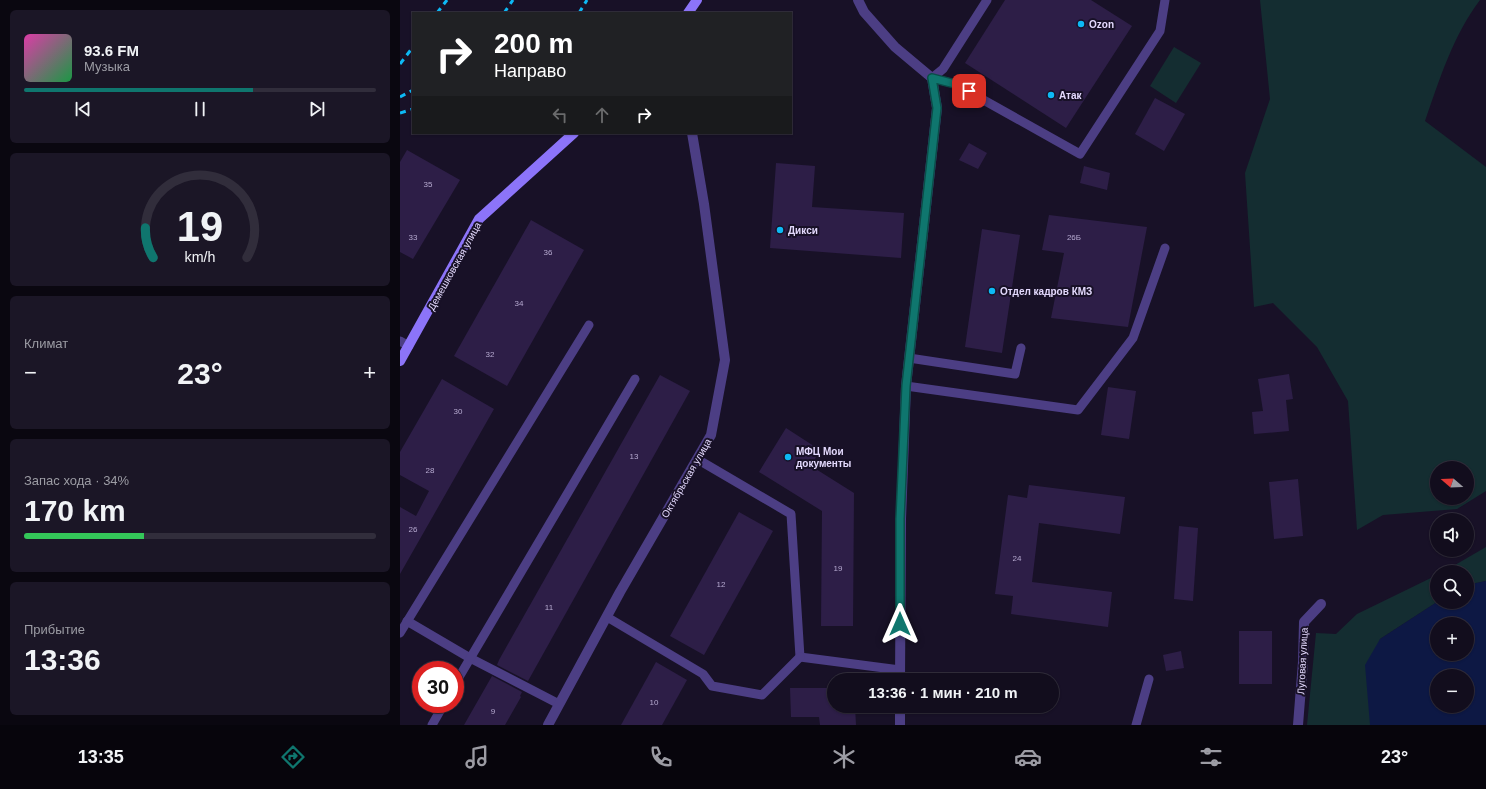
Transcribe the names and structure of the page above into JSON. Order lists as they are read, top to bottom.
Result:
{
  "streets": {
    "street": ["Демешковская улица", "Октябрьская улица", "Луговая улица"]
  },
  "places": [
    "Ozon",
    "Атак",
    "Дикси",
    "Отдел кадров КМЗ",
    "МФЦ Мои документы"
  ],
  "house_numbers": [
    "35",
    "33",
    "26Б",
    "36",
    "34",
    "32",
    "30",
    "13",
    "28",
    "26",
    "24",
    "19",
    "12",
    "11",
    "10",
    "9"
  ],
  "north": "left",
  "page": {
    "turn": ["200 m", "Направо"],
    "song": ["93.6 FM", "Музыка"],
    "tile": [
      "Климат",
      ["Запас хода · 34%", "170 km"],
      ["Прибытие", "13:36"]
    ],
    "heat": ["−", "23°", "+"],
    "map_buttons": ["+", "−"],
    "limit": "30",
    "trip": "13:36 · 1 мин · 210 m",
    "tabs": ["13:35", "23°"],
    "gauge": ["19", "km/h"]
  }
}
